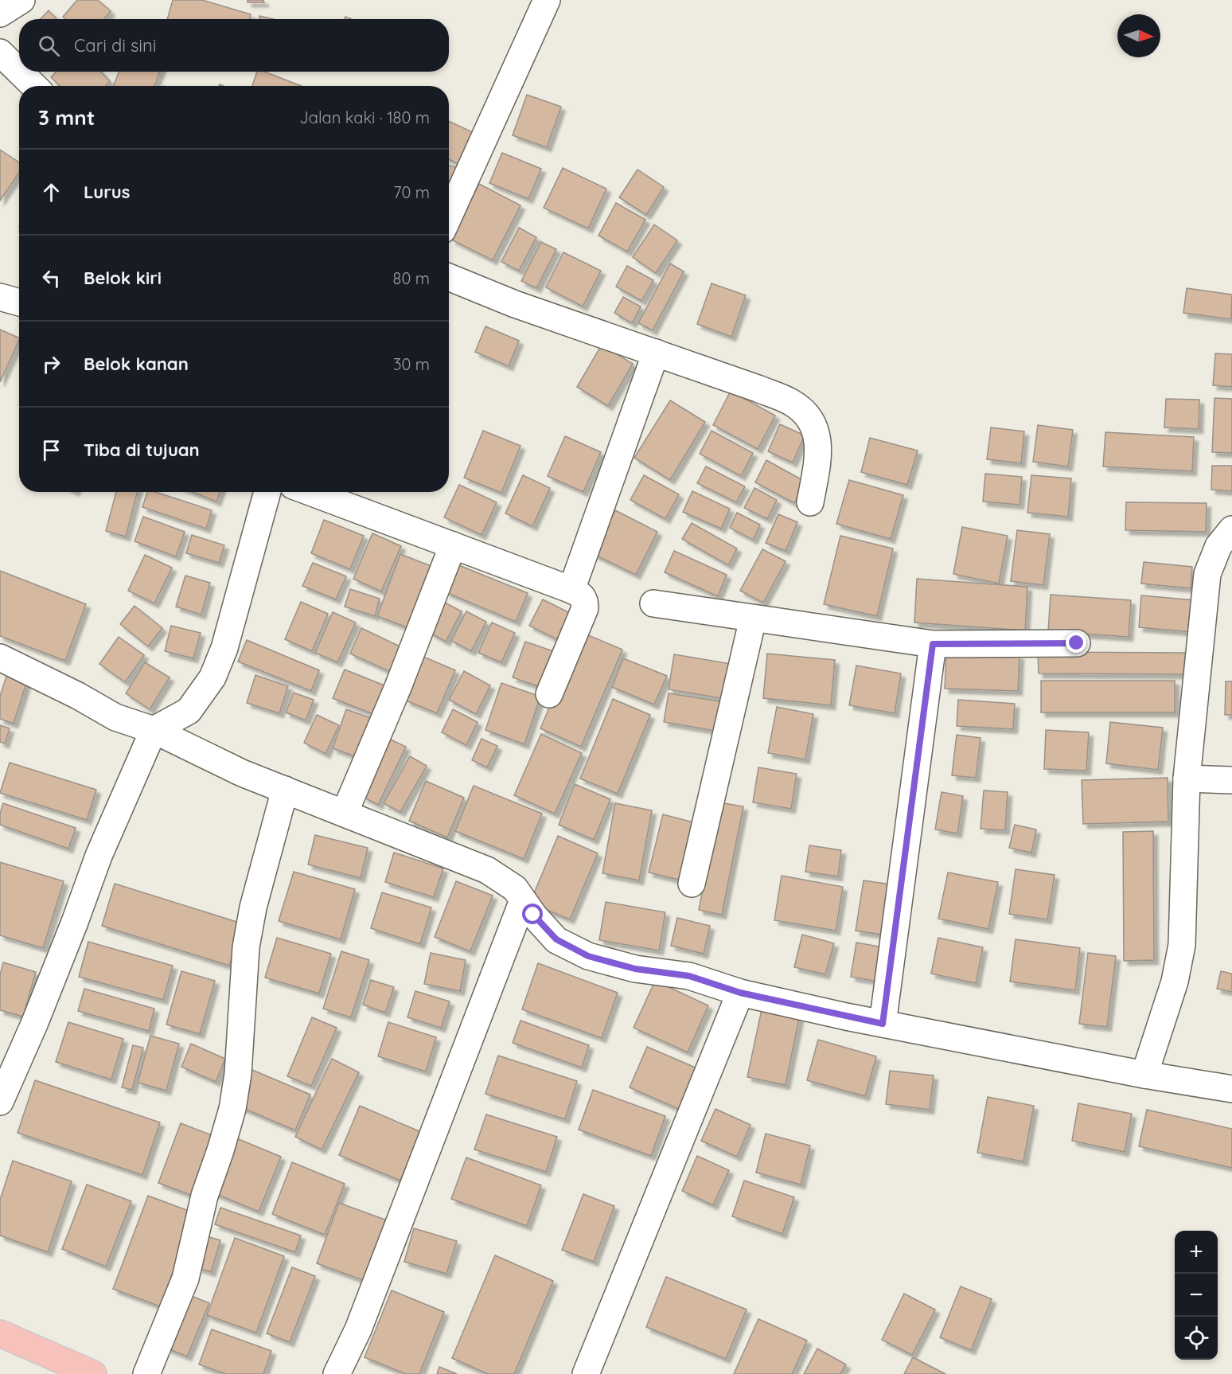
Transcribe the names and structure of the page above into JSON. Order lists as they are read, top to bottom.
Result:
{
  "north": "right",
  "page": {
    "search": "Cari di sini",
    "heading": ["3 mnt", "Jalan kaki · 180 m"],
    "list": [
      ["Lurus", "70 m"],
      ["Belok kiri", "80 m"],
      ["Belok kanan", "30 m"],
      "Tiba di tujuan"
    ],
    "map_buttons": ["+", "−"]
  }
}
